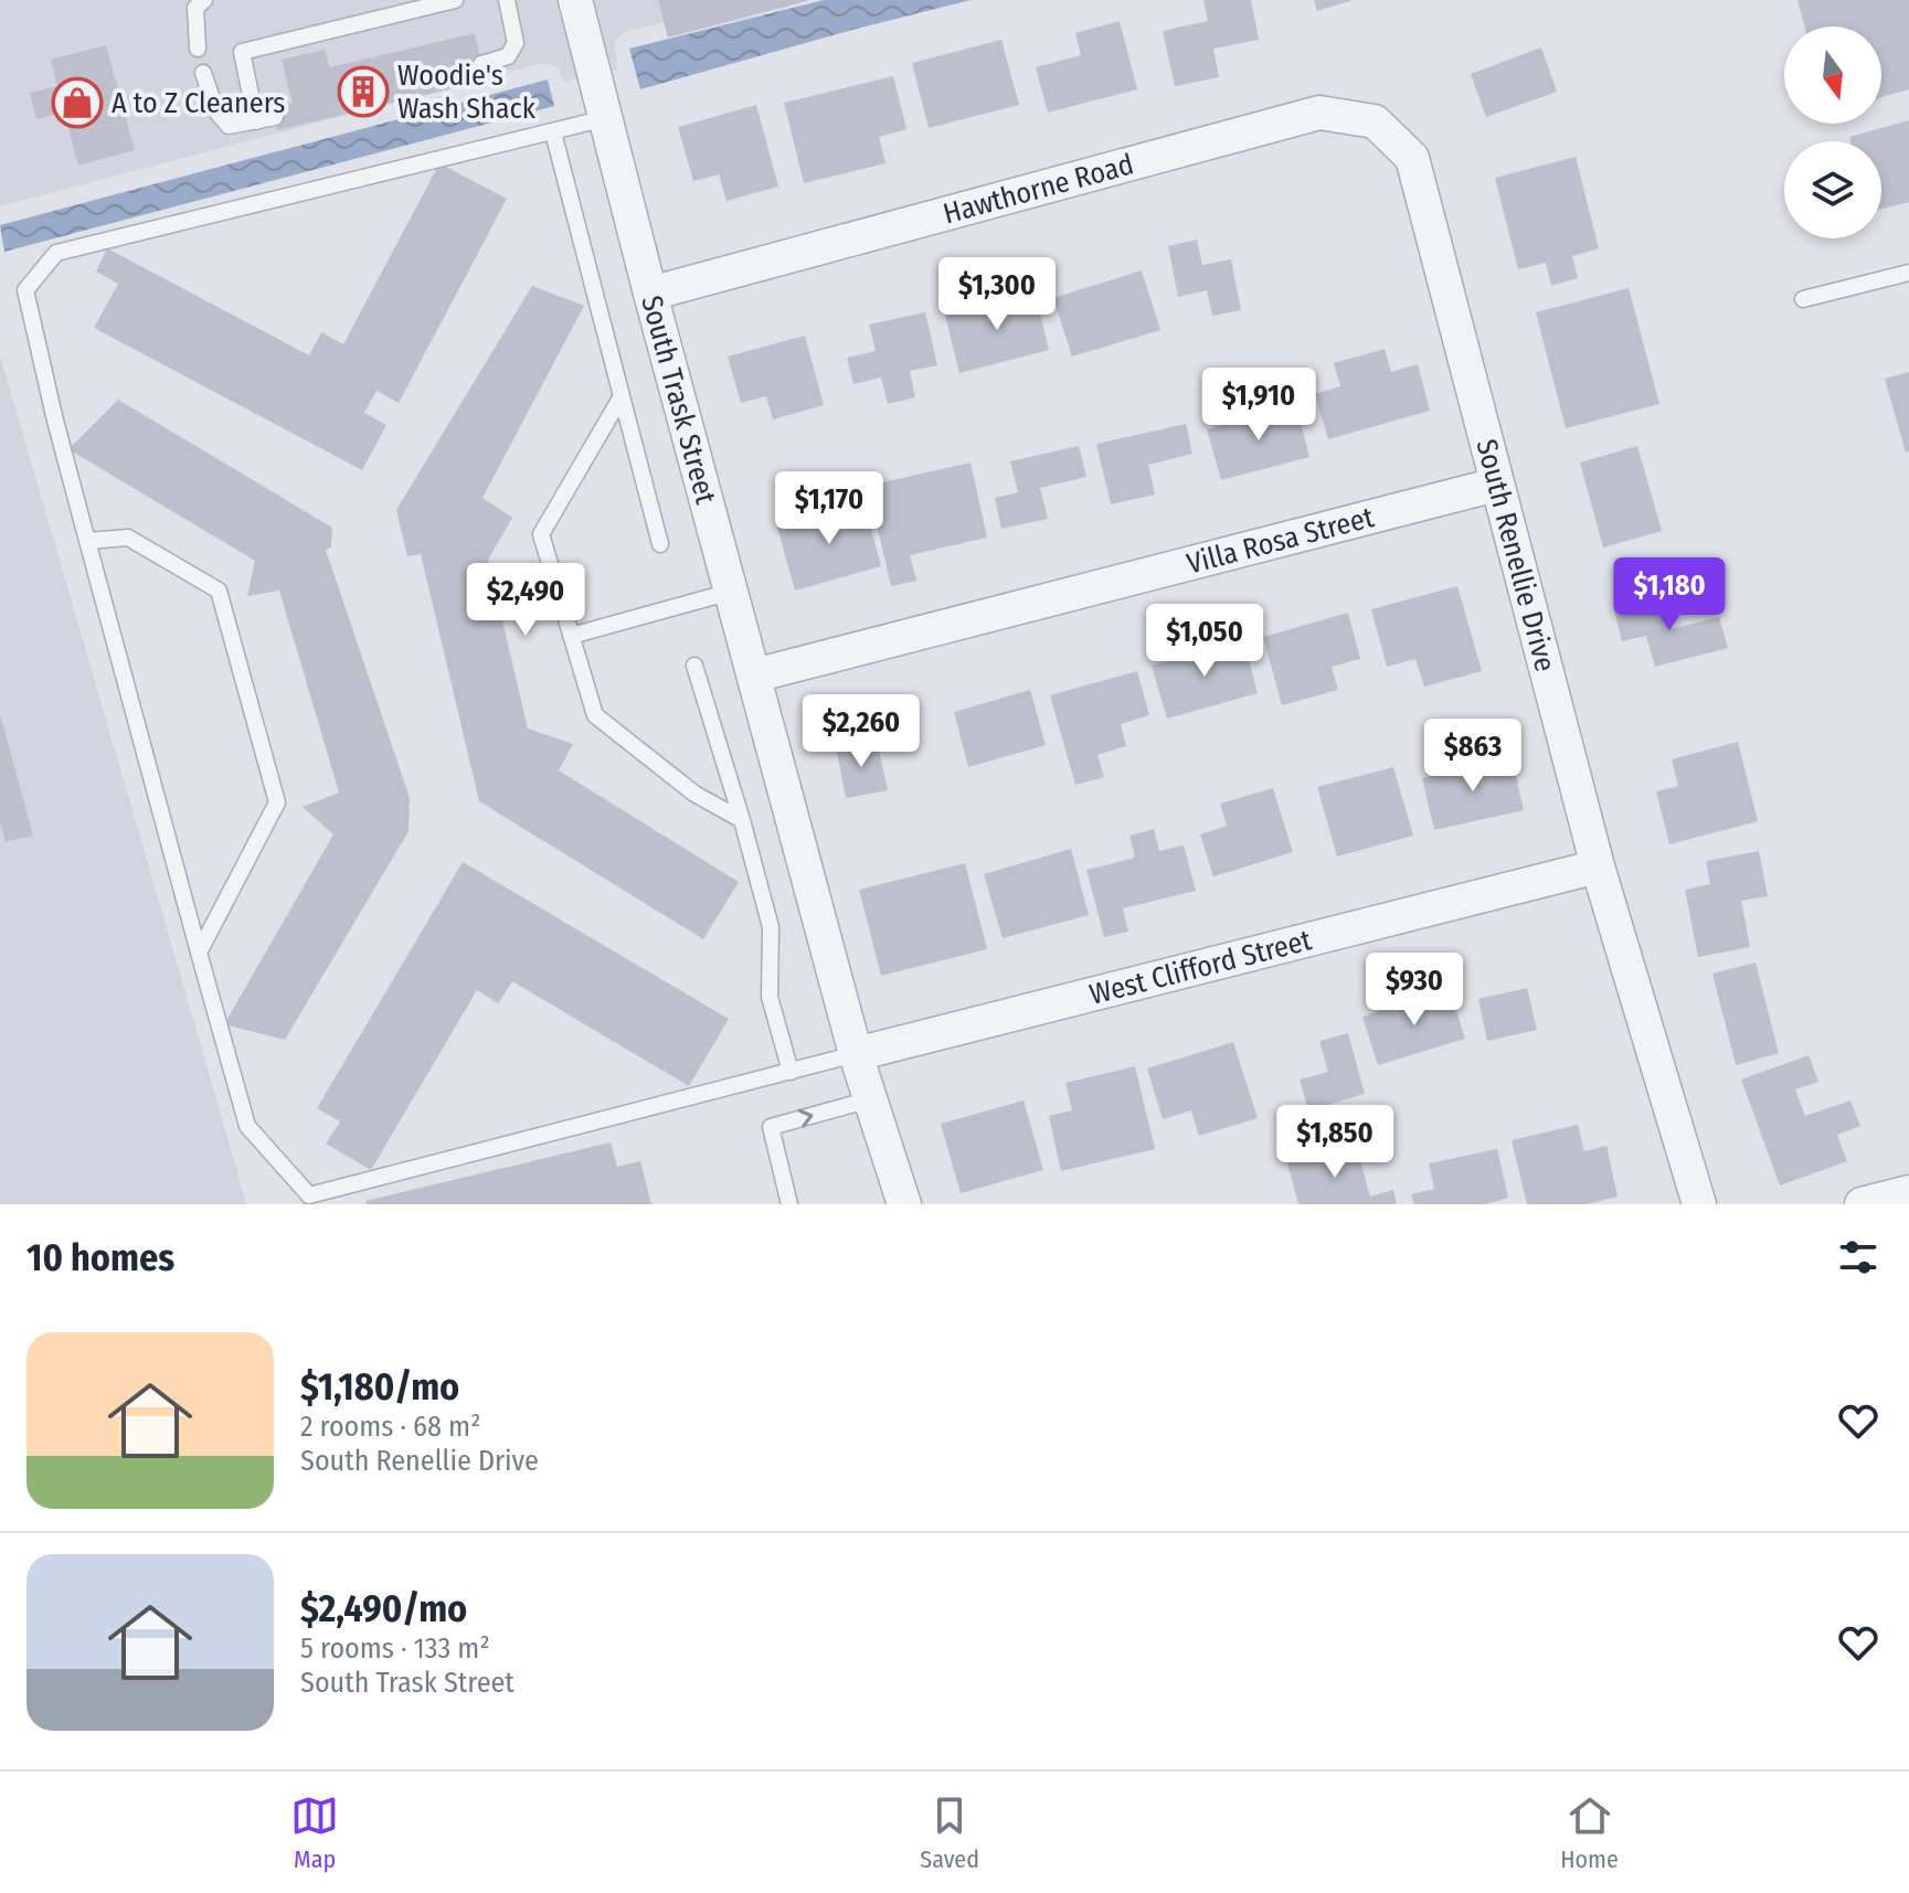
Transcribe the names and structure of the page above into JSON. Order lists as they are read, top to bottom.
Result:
{
  "streets": {
    "street": [
      "Hawthorne Road",
      "South Trask Street",
      "Villa Rosa Street",
      "South Renellie Drive",
      "West Clifford Street"
    ]
  },
  "crossings": [
    ["Hawthorne Road", "South Trask Street"],
    ["Hawthorne Road", "South Renellie Drive"],
    ["South Trask Street", "Villa Rosa Street"],
    ["South Trask Street", "West Clifford Street"],
    ["Villa Rosa Street", "South Renellie Drive"],
    ["South Renellie Drive", "West Clifford Street"]
  ],
  "places": {
    "building": ["Woodie's Wash Shack"],
    "shop": ["A to Z Cleaners"]
  },
  "north": "bottom",
  "page": {
    "price": [
      "$1,300",
      "$1,910",
      "$1,170",
      "$1,180",
      "$2,490",
      "$1,050",
      "$2,260",
      "$863",
      "$930",
      "$1,850"
    ],
    "heading": "10 homes",
    "list": [
      {
        "name": "$1,180/mo",
        "note": "2 rooms · 68 m² · South Renellie Drive"
      },
      {
        "name": "$2,490/mo",
        "note": "5 rooms · 133 m² · South Trask Street"
      }
    ],
    "tabs": ["Map", "Saved", "Home"]
  }
}
